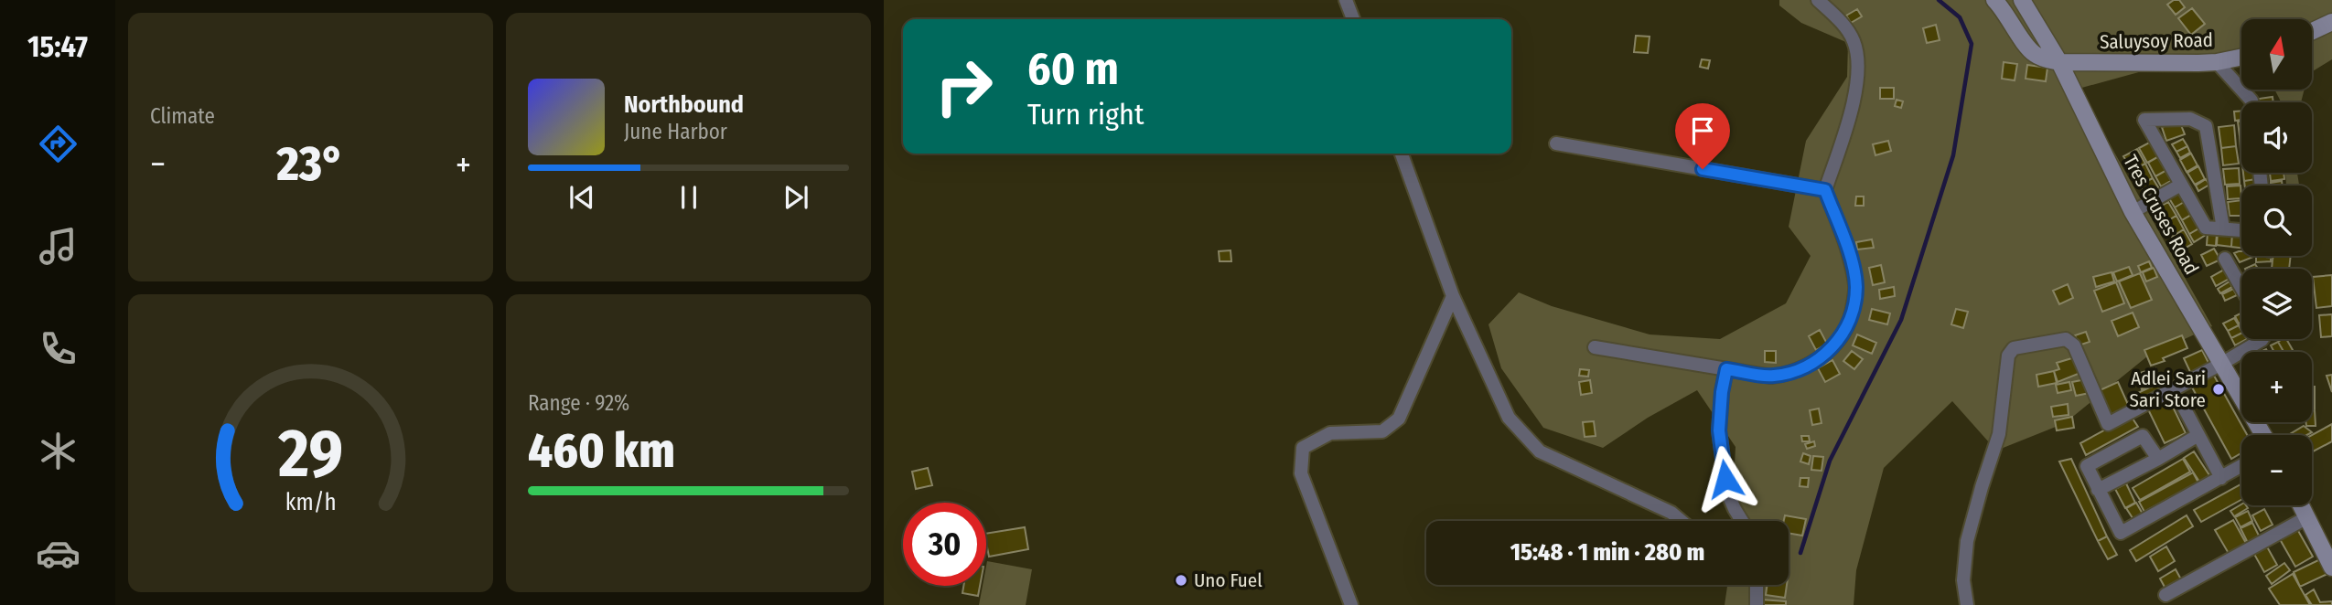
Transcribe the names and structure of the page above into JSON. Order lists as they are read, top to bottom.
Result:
{
  "streets": {
    "main road": ["Saluysoy Road", "Tres Cruses Road"]
  },
  "crossings": [
    ["Saluysoy Road", "Tres Cruses Road"]
  ],
  "places": ["Adlei Sari Sari Store", "Uno Fuel"],
  "north": "top",
  "page": {
    "tabs": "15:47",
    "tile": [
      "Climate",
      ["Range · 92%", "460 km"]
    ],
    "map_buttons": ["+", "−"],
    "turn": ["60 m", "Turn right"],
    "song": ["Northbound", "June Harbor"],
    "heat": ["−", "23°", "+"],
    "limit": "30",
    "trip": "15:48 · 1 min · 280 m",
    "gauge": ["29", "km/h"]
  }
}
